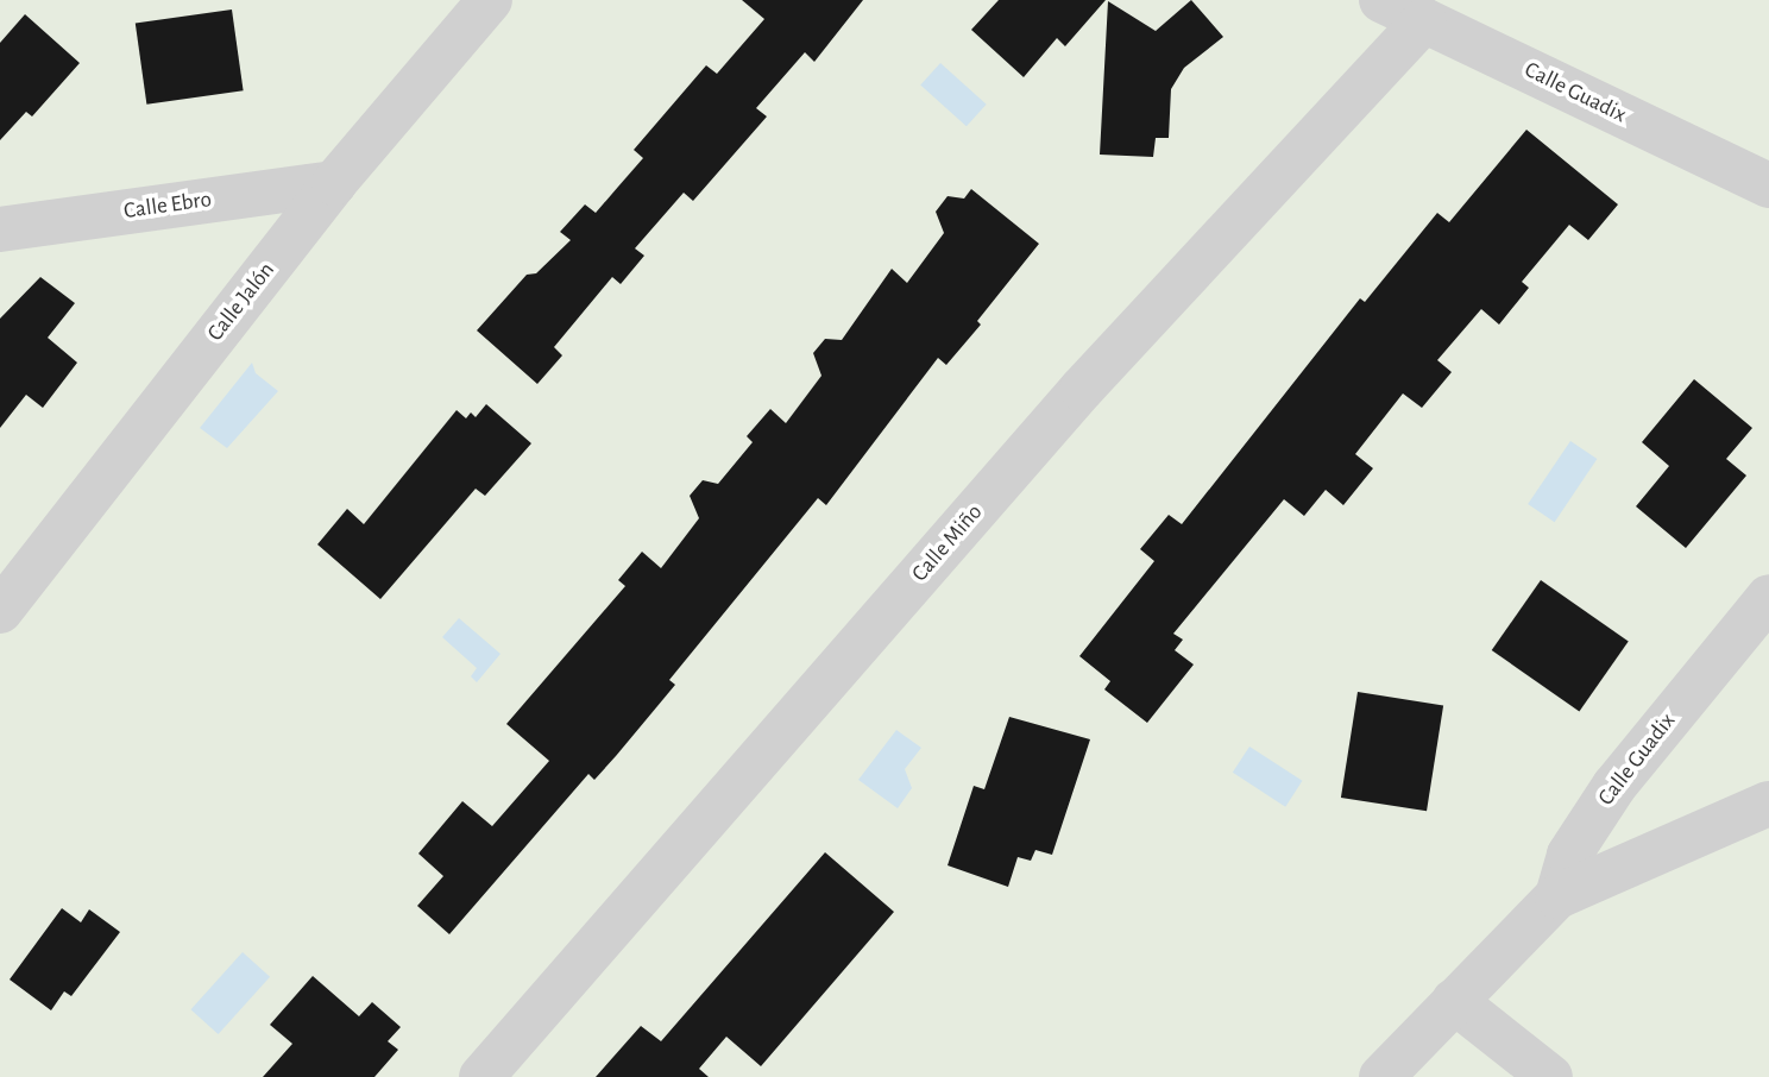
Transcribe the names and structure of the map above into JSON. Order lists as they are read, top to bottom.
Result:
{
  "streets": {
    "street": [
      "Calle Guadix",
      "Calle Ebro",
      "Calle Jalón",
      "Calle Miño"
    ]
  },
  "crossings": [
    ["Calle Guadix", "Calle Miño"],
    ["Calle Ebro", "Calle Jalón"]
  ]
}
